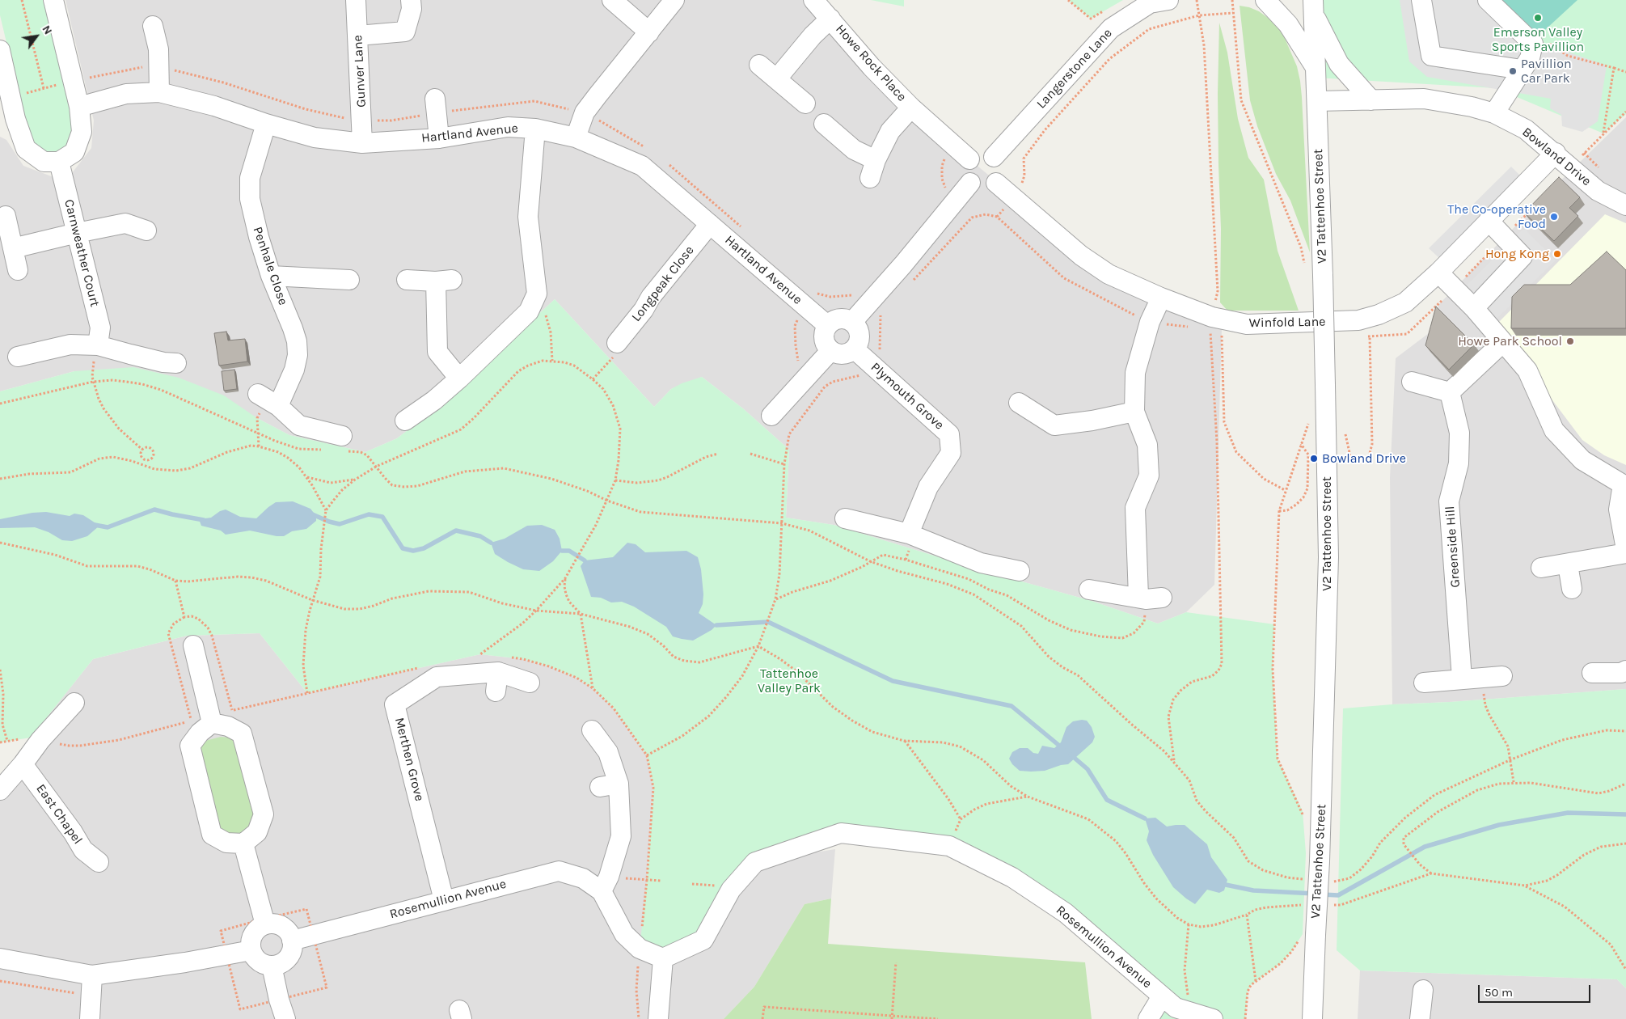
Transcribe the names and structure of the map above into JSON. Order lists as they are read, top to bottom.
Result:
{
  "streets": {
    "street": [
      "Howe Rock Place",
      "Langerstone Lane",
      "Gunver Lane",
      "Hartland Avenue",
      "Bowland Drive",
      "V2 Tattenhoe Street",
      "Carnweather Court",
      "Penhale Close",
      "Longpeak Close",
      "Winfold Lane",
      "Plymouth Grove",
      "Greenside Hill",
      "Merthen Grove",
      "East Chapel",
      "Rosemullion Avenue"
    ]
  },
  "crossings": [
    ["Howe Rock Place", "Langerstone Lane"],
    ["Howe Rock Place", "Winfold Lane"],
    ["Langerstone Lane", "Winfold Lane"],
    ["Gunver Lane", "Hartland Avenue"],
    ["Hartland Avenue", "Carnweather Court"],
    ["Hartland Avenue", "Penhale Close"],
    ["Hartland Avenue", "Longpeak Close"],
    ["Hartland Avenue", "Plymouth Grove"],
    ["Bowland Drive", "V2 Tattenhoe Street"],
    ["Bowland Drive", "Winfold Lane"],
    ["Merthen Grove", "Rosemullion Avenue"]
  ],
  "parks": ["Tattenhoe Valley Park"],
  "places": [
    "Emerson Valley Sports Pavillion",
    "Pavillion Car Park",
    "The Co-operative Food",
    "Hong Kong",
    "Howe Park School",
    "Bowland Drive"
  ],
  "scale_bar": "50 m",
  "north": "top right"
}
